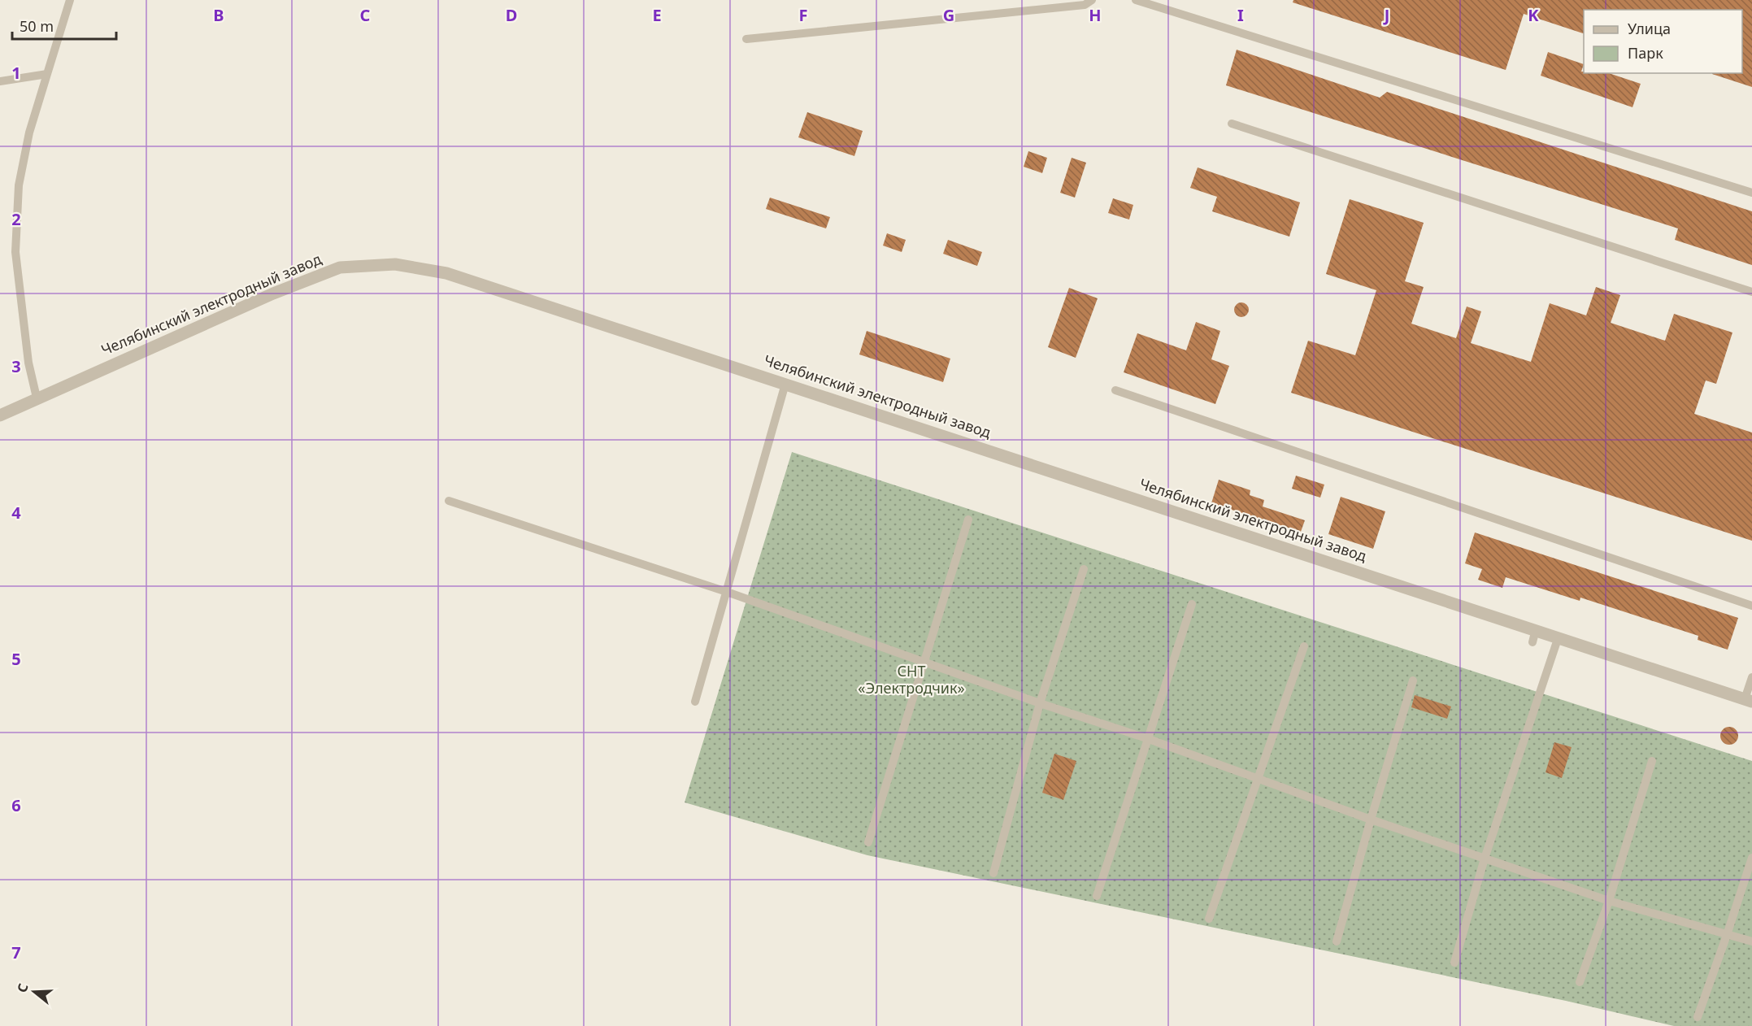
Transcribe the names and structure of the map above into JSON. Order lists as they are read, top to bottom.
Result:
{
  "streets": {
    "street": ["Челябинский электродный завод"]
  },
  "parks": ["СНТ «Электродчик»"],
  "legend": ["Улица", "Парк"],
  "scale_bar": "50 m",
  "north": "left",
  "grid": {
    "columns": [
      "B",
      "C",
      "D",
      "E",
      "F",
      "G",
      "H",
      "I",
      "J",
      "K"
    ],
    "rows": [
      "1",
      "2",
      "3",
      "4",
      "5",
      "6",
      "7"
    ]
  }
}
